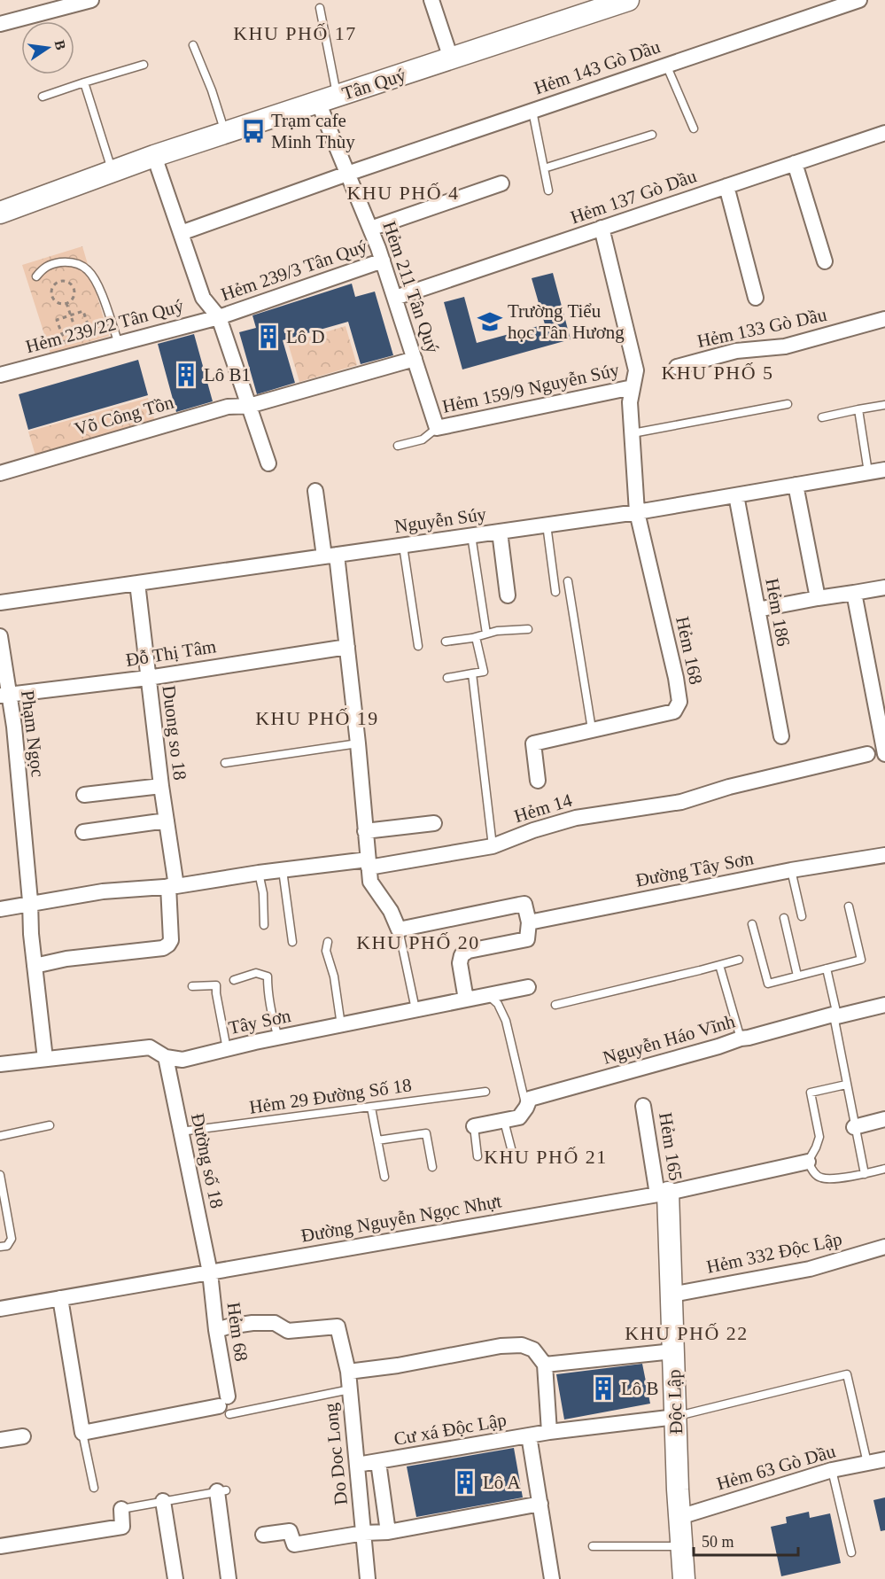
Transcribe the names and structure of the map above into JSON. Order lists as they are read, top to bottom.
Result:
{
  "streets": {
    "street": [
      "Hẻm 143 Gò Dầu",
      "Tân Quý",
      "Hẻm 137 Gò Dầu",
      "Hẻm 239/3 Tân Quý",
      "Hẻm 211 Tân Quý",
      "Hẻm 239/22 Tân Quý",
      "Hẻm 133 Gò Dầu",
      "Hẻm 159/9 Nguyễn Súy",
      "Võ Công Tồn",
      "Nguyễn Súy",
      "Hẻm 186",
      "Hẻm 168",
      "Đỗ Thị Tâm",
      "Duong so 18",
      "Phạm Ngọc",
      "Hẻm 14",
      "Đường Tây Sơn",
      "Tây Sơn",
      "Nguyễn Háo Vĩnh",
      "Hẻm 165",
      "Đường số 18",
      "Đường Nguyễn Ngọc Nhựt",
      "Hẻm 332 Độc Lập",
      "Hẻm 68",
      "Độc Lập",
      "Cư xá Độc Lập",
      "Do Doc Long",
      "Hẻm 63 Gò Dầu"
    ],
    "lane": ["Hẻm 29 Đường Số 18"]
  },
  "crossings": [
    ["Hẻm 143 Gò Dầu", "Hẻm 211 Tân Quý"],
    ["Tân Quý", "Hẻm 211 Tân Quý"],
    ["Hẻm 137 Gò Dầu", "Hẻm 211 Tân Quý"],
    ["Hẻm 137 Gò Dầu", "Hẻm 168"],
    ["Hẻm 239/3 Tân Quý", "Hẻm 211 Tân Quý"],
    ["Hẻm 239/3 Tân Quý", "Hẻm 239/22 Tân Quý"],
    ["Hẻm 211 Tân Quý", "Hẻm 159/9 Nguyễn Súy"],
    ["Hẻm 211 Tân Quý", "Võ Công Tồn"],
    ["Hẻm 159/9 Nguyễn Súy", "Hẻm 168"],
    ["Nguyễn Súy", "Hẻm 186"],
    ["Nguyễn Súy", "Hẻm 168"],
    ["Nguyễn Súy", "Duong so 18"],
    ["Đỗ Thị Tâm", "Duong so 18"],
    ["Đỗ Thị Tâm", "Phạm Ngọc"],
    ["Duong so 18", "Phạm Ngọc"],
    ["Duong so 18", "Hẻm 14"],
    ["Phạm Ngọc", "Hẻm 14"],
    ["Phạm Ngọc", "Tây Sơn"],
    ["Tây Sơn", "Đường số 18"],
    ["Hẻm 29 Đường Số 18", "Đường số 18"],
    ["Hẻm 165", "Đường Nguyễn Ngọc Nhựt"],
    ["Hẻm 165", "Độc Lập"],
    ["Đường số 18", "Đường Nguyễn Ngọc Nhựt"],
    ["Đường số 18", "Hẻm 68"],
    ["Đường Nguyễn Ngọc Nhựt", "Hẻm 68"],
    ["Đường Nguyễn Ngọc Nhựt", "Độc Lập"],
    ["Hẻm 332 Độc Lập", "Độc Lập"],
    ["Hẻm 68", "Do Doc Long"],
    ["Độc Lập", "Cư xá Độc Lập"],
    ["Độc Lập", "Hẻm 63 Gò Dầu"],
    ["Cư xá Độc Lập", "Do Doc Long"]
  ],
  "districts": [
    "KHU PHỐ 17",
    "KHU PHỐ 4",
    "KHU PHỐ 5",
    "KHU PHỐ 19",
    "KHU PHỐ 20",
    "KHU PHỐ 21",
    "KHU PHỐ 22"
  ],
  "places": {
    "bus stop": ["Trạm cafe Minh Thùy"],
    "school or university": ["Trường Tiểu học Tân Hương"],
    "building": [
      "Lô D",
      "Lô B1",
      "Lô B",
      "Lô A"
    ]
  },
  "scale_bar": "50 m",
  "north": "right"
}
